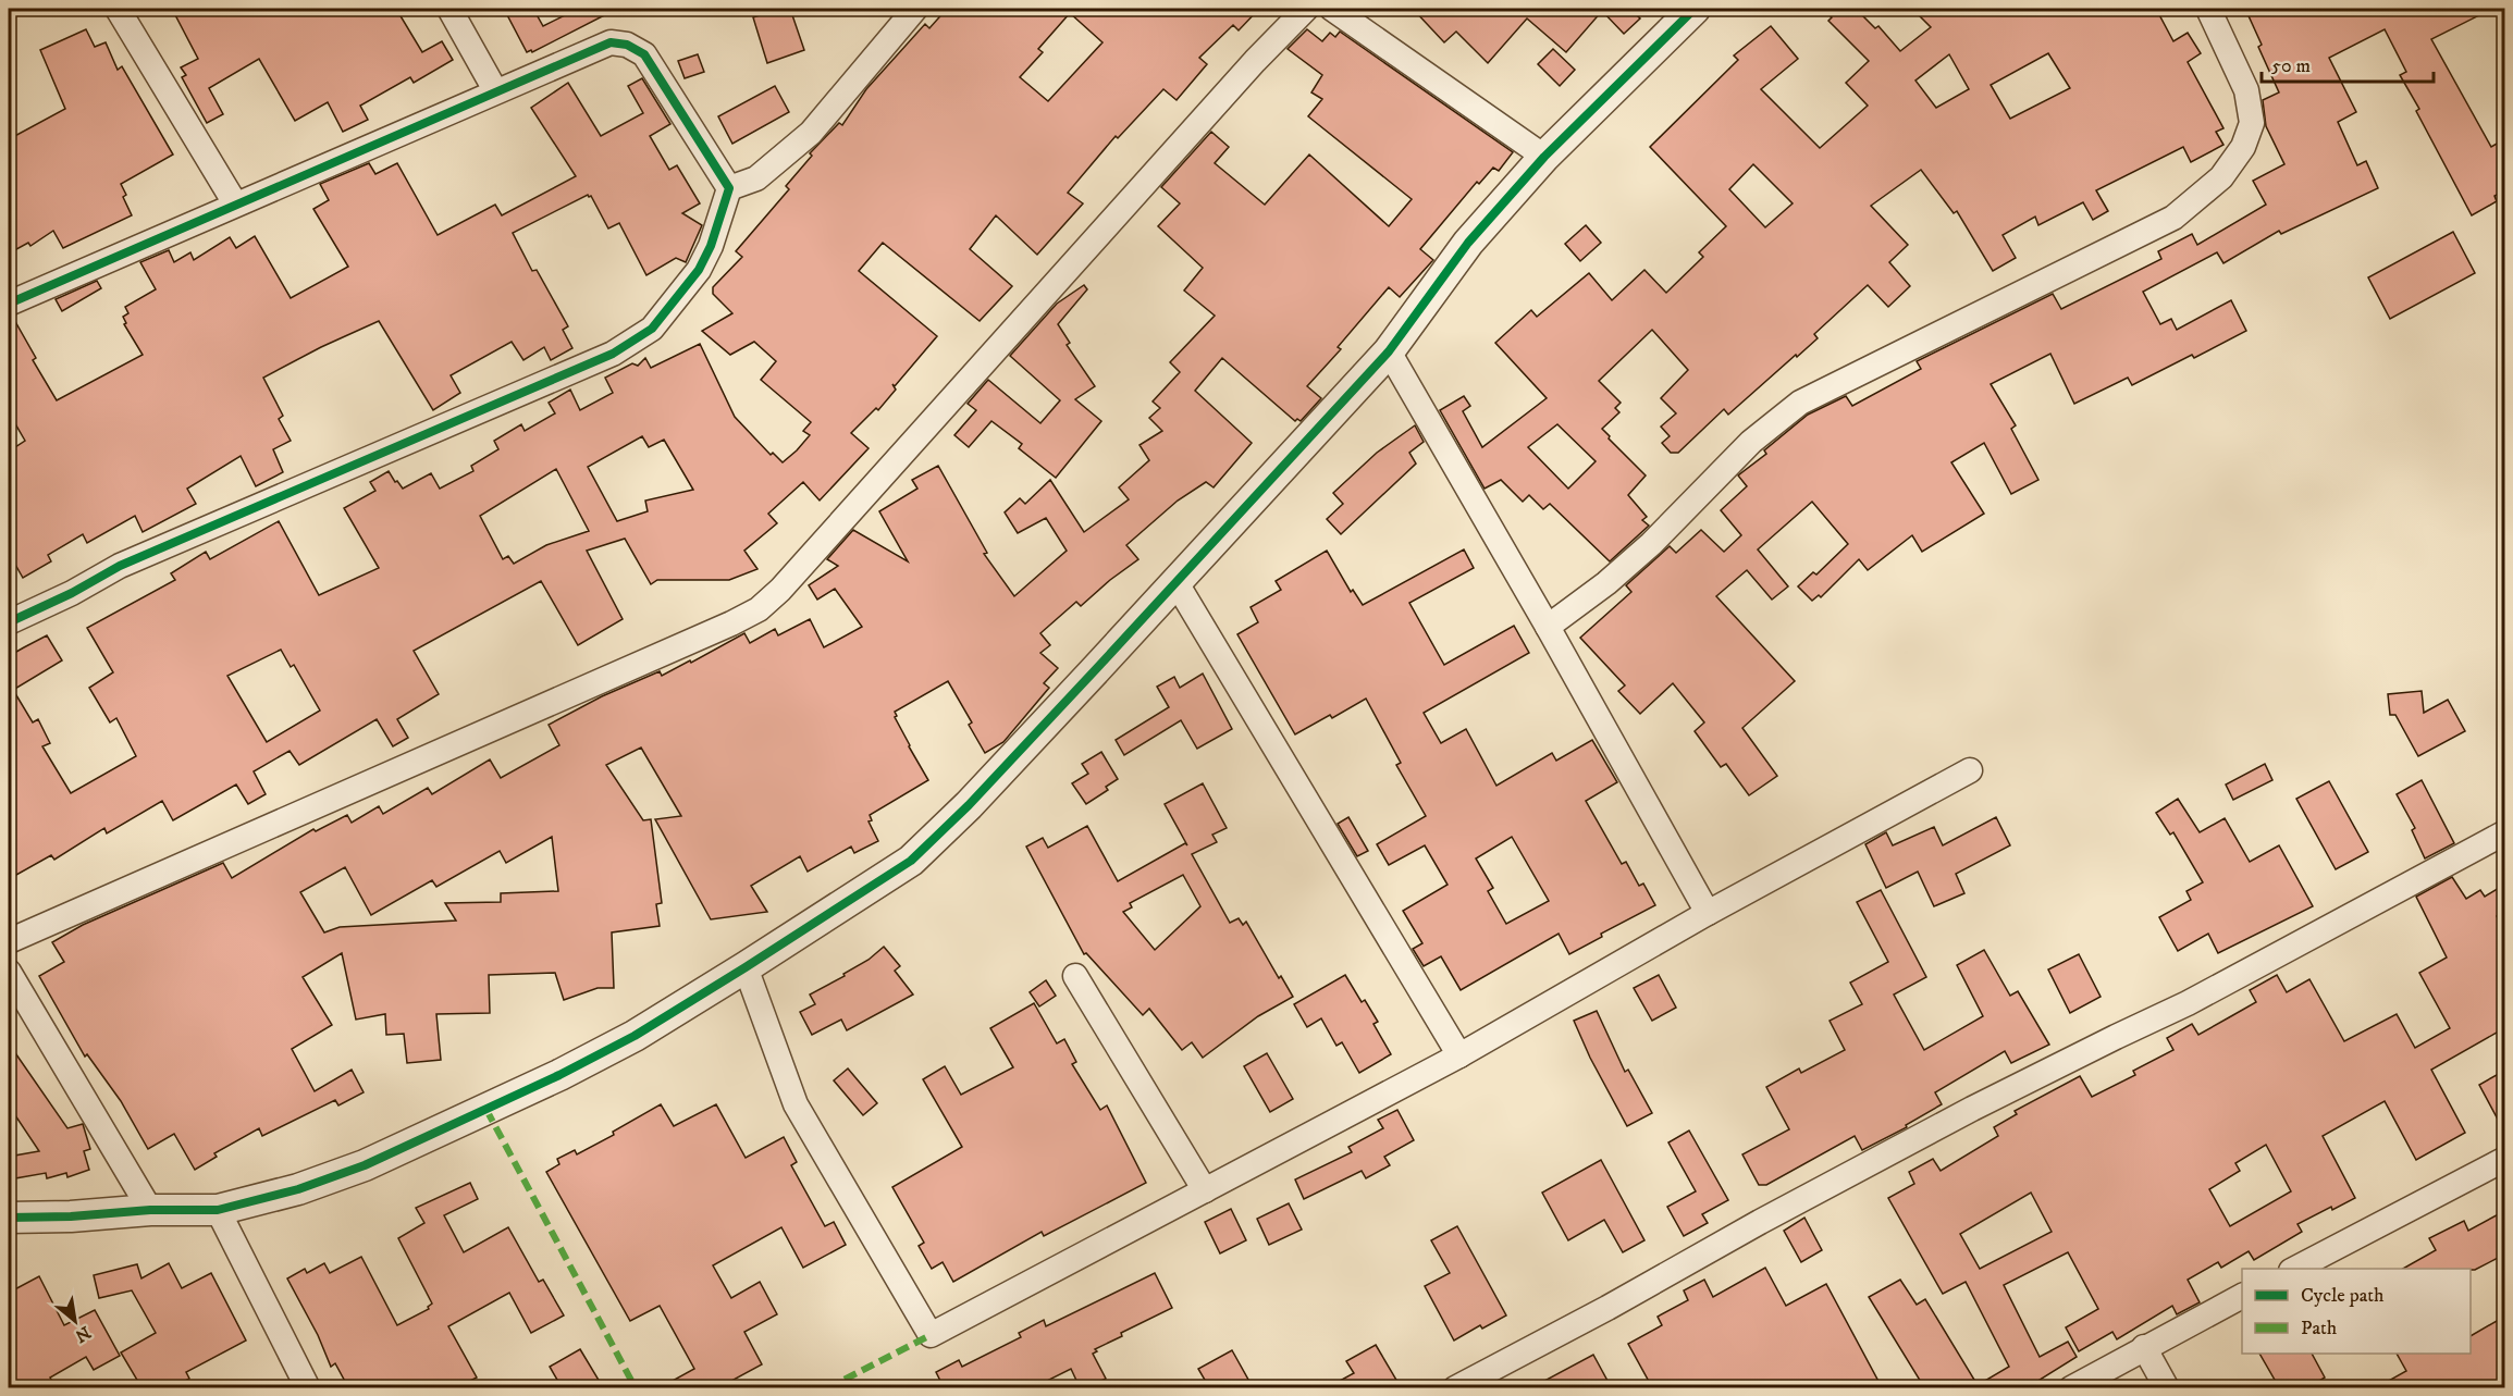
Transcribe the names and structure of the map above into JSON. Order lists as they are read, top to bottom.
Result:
{
  "legend": ["Cycle path", "Path"],
  "scale_bar": "50 m",
  "north": "bottom right"
}
